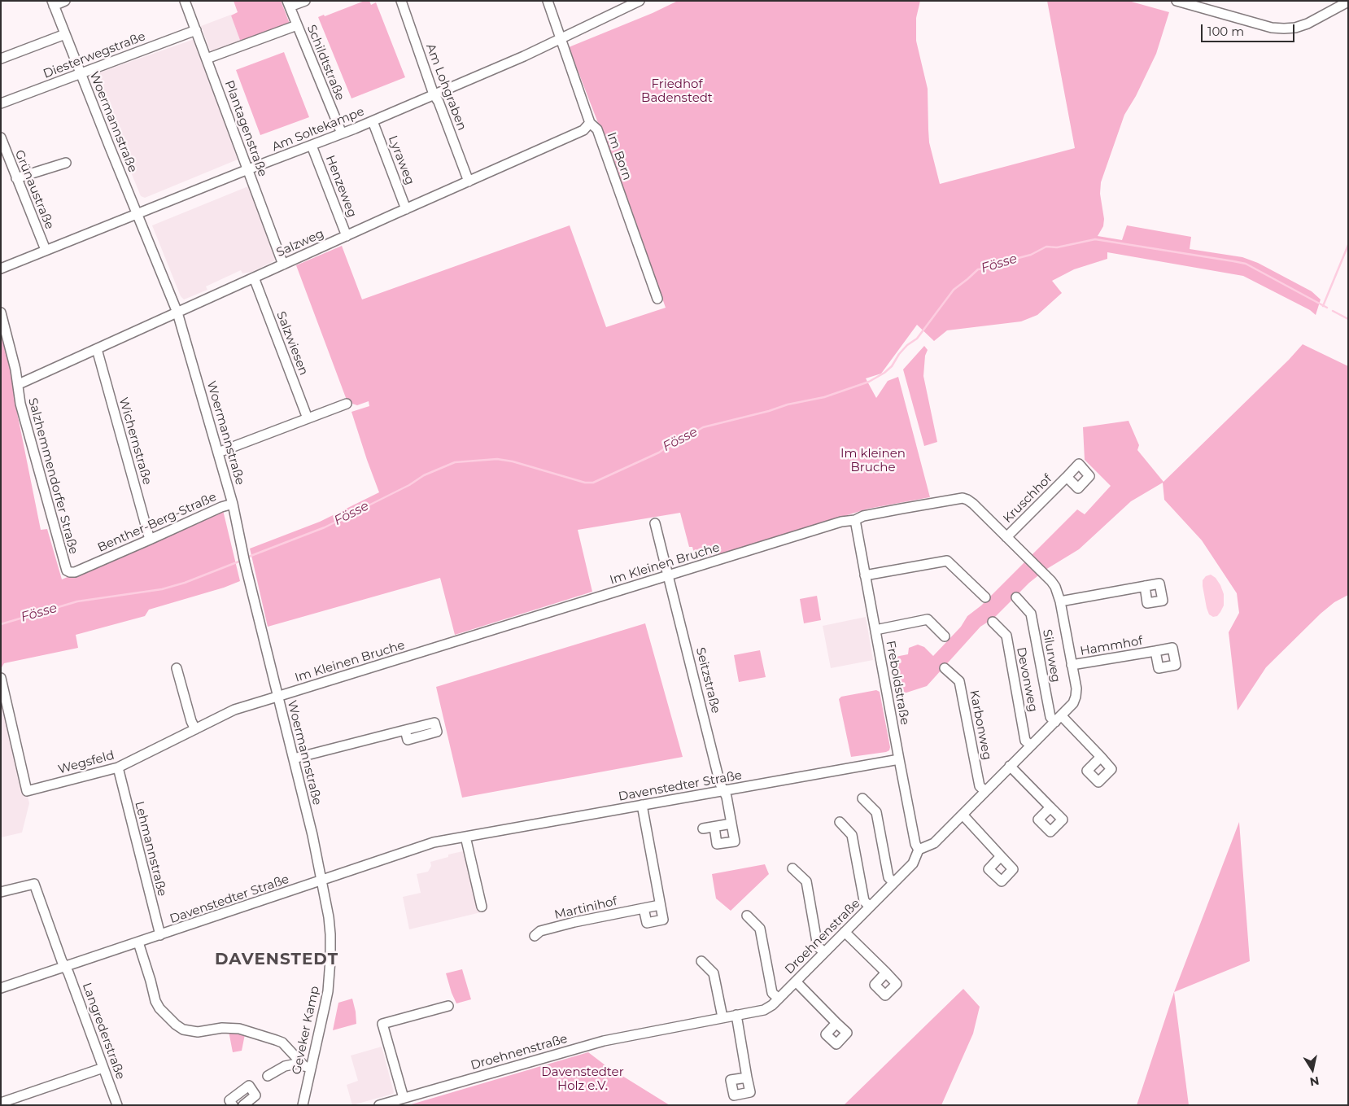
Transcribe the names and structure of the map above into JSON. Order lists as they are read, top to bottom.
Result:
{
  "streets": {
    "street": [
      "Diesterwegstraße",
      "Schildtstraße",
      "Am Lohgraben",
      "Woermannstraße",
      "Plantagenstraße",
      "Am Soltekampe",
      "Im Born",
      "Lyraweg",
      "Henzeweg",
      "Grünaustraße",
      "Salzweg",
      "Salzwiesen",
      "Wichernstraße",
      "Salzhemmendorfer Straße",
      "Kruschhof",
      "Benther-Berg-Straße",
      "Im Kleinen Bruche",
      "Hammhof",
      "Silurweg",
      "Devonweg",
      "Seitzstraße",
      "Freboldstraße",
      "Karbonweg",
      "Wegsfeld",
      "Davenstedter Straße",
      "Lehmannstraße",
      "Martinihof",
      "Droehnenstraße",
      "Geveker Kamp",
      "Langrederstraße"
    ]
  },
  "crossings": [
    ["Diesterwegstraße", "Woermannstraße"],
    ["Diesterwegstraße", "Plantagenstraße"],
    ["Schildtstraße", "Am Soltekampe"],
    ["Am Lohgraben", "Am Soltekampe"],
    ["Am Lohgraben", "Salzweg"],
    ["Woermannstraße", "Am Soltekampe"],
    ["Woermannstraße", "Salzweg"],
    ["Woermannstraße", "Benther-Berg-Straße"],
    ["Woermannstraße", "Im Kleinen Bruche"],
    ["Woermannstraße", "Wegsfeld"],
    ["Woermannstraße", "Davenstedter Straße"],
    ["Woermannstraße", "Geveker Kamp"],
    ["Plantagenstraße", "Am Soltekampe"],
    ["Plantagenstraße", "Salzweg"],
    ["Am Soltekampe", "Im Born"],
    ["Am Soltekampe", "Lyraweg"],
    ["Am Soltekampe", "Henzeweg"],
    ["Am Soltekampe", "Grünaustraße"],
    ["Im Born", "Salzweg"],
    ["Lyraweg", "Salzweg"],
    ["Henzeweg", "Salzweg"],
    ["Salzweg", "Salzwiesen"],
    ["Salzweg", "Wichernstraße"],
    ["Salzweg", "Salzhemmendorfer Straße"],
    ["Wichernstraße", "Benther-Berg-Straße"],
    ["Salzhemmendorfer Straße", "Benther-Berg-Straße"],
    ["Kruschhof", "Im Kleinen Bruche"],
    ["Im Kleinen Bruche", "Seitzstraße"],
    ["Im Kleinen Bruche", "Freboldstraße"],
    ["Im Kleinen Bruche", "Wegsfeld"],
    ["Seitzstraße", "Davenstedter Straße"],
    ["Freboldstraße", "Davenstedter Straße"],
    ["Freboldstraße", "Droehnenstraße"],
    ["Wegsfeld", "Lehmannstraße"],
    ["Davenstedter Straße", "Lehmannstraße"],
    ["Davenstedter Straße", "Geveker Kamp"],
    ["Davenstedter Straße", "Langrederstraße"]
  ],
  "districts": ["DAVENSTEDT"],
  "water": ["Fösse"],
  "parks": ["Friedhof Badenstedt", "Im kleinen Bruche", "Davenstedter Holz e.V."],
  "scale_bar": "100 m",
  "north": "bottom"
}
